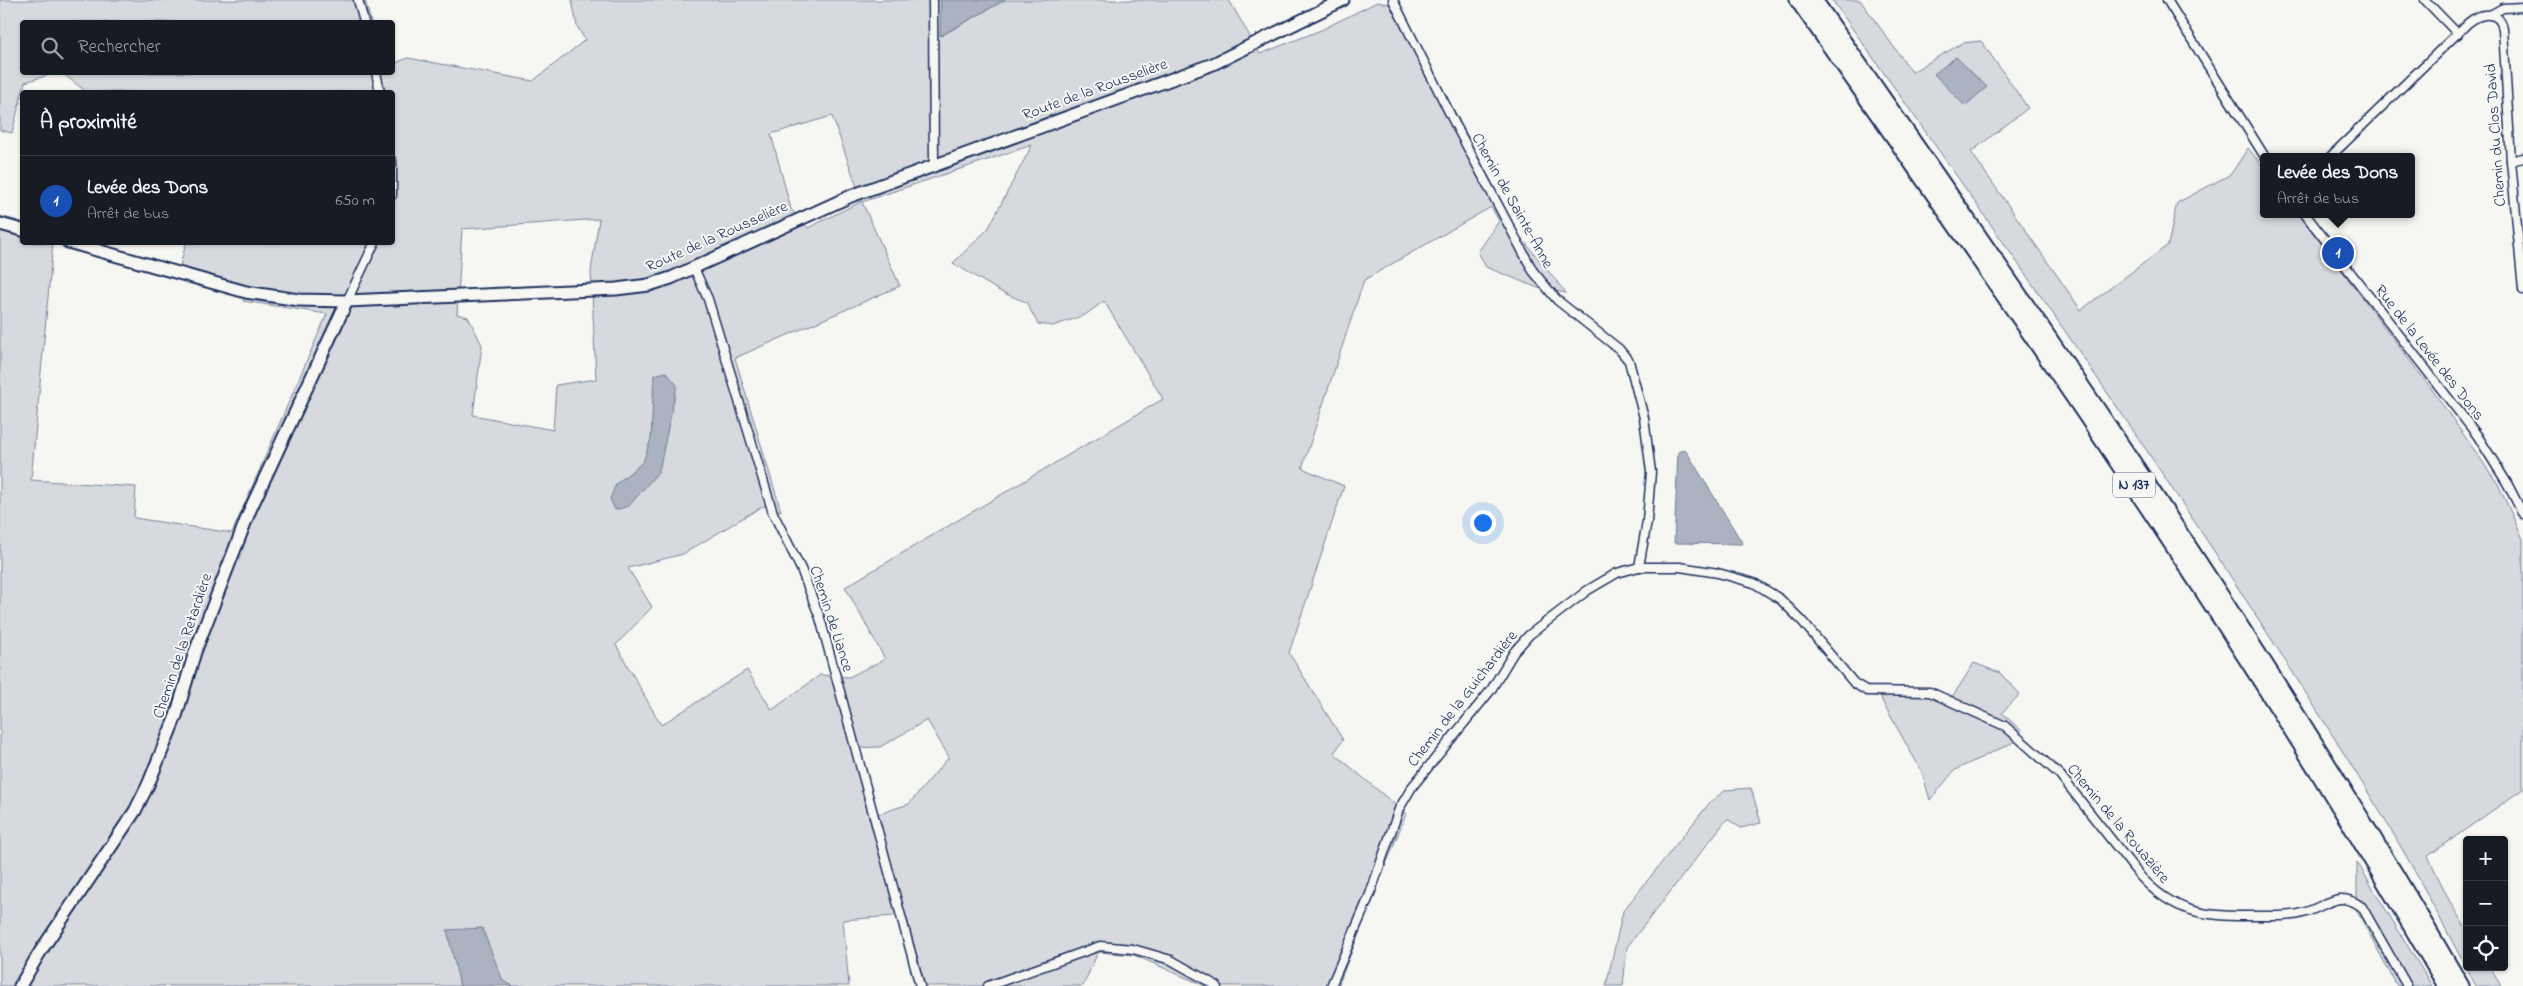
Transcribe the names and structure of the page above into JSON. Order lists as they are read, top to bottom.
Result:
{
  "streets": {
    "highway": ["N 137"],
    "street": [
      "Route de la Rousselière",
      "Chemin du Clos David",
      "Chemin de Sainte-Anne",
      "Rue de la Levée des Dons",
      "Chemin de Liance",
      "Chemin de la Retardière",
      "Chemin de la Guichardière",
      "Chemin de la Rouazière"
    ]
  },
  "crossings": [
    ["Route de la Rousselière", "Chemin de Liance"],
    ["Route de la Rousselière", "Chemin de la Retardière"],
    ["Chemin de Sainte-Anne", "Chemin de la Guichardière"],
    ["Chemin de la Guichardière", "Chemin de la Rouazière"]
  ],
  "page": {
    "search": "Rechercher",
    "heading": "À proximité",
    "popup": ["Levée des Dons", "Arrêt de bus"],
    "list": [
      {
        "mark": "1",
        "name": "Levée des Dons",
        "note": "Arrêt de bus",
        "value": "650 m"
      }
    ],
    "pins": "1",
    "map_buttons": ["+", "−"]
  }
}
